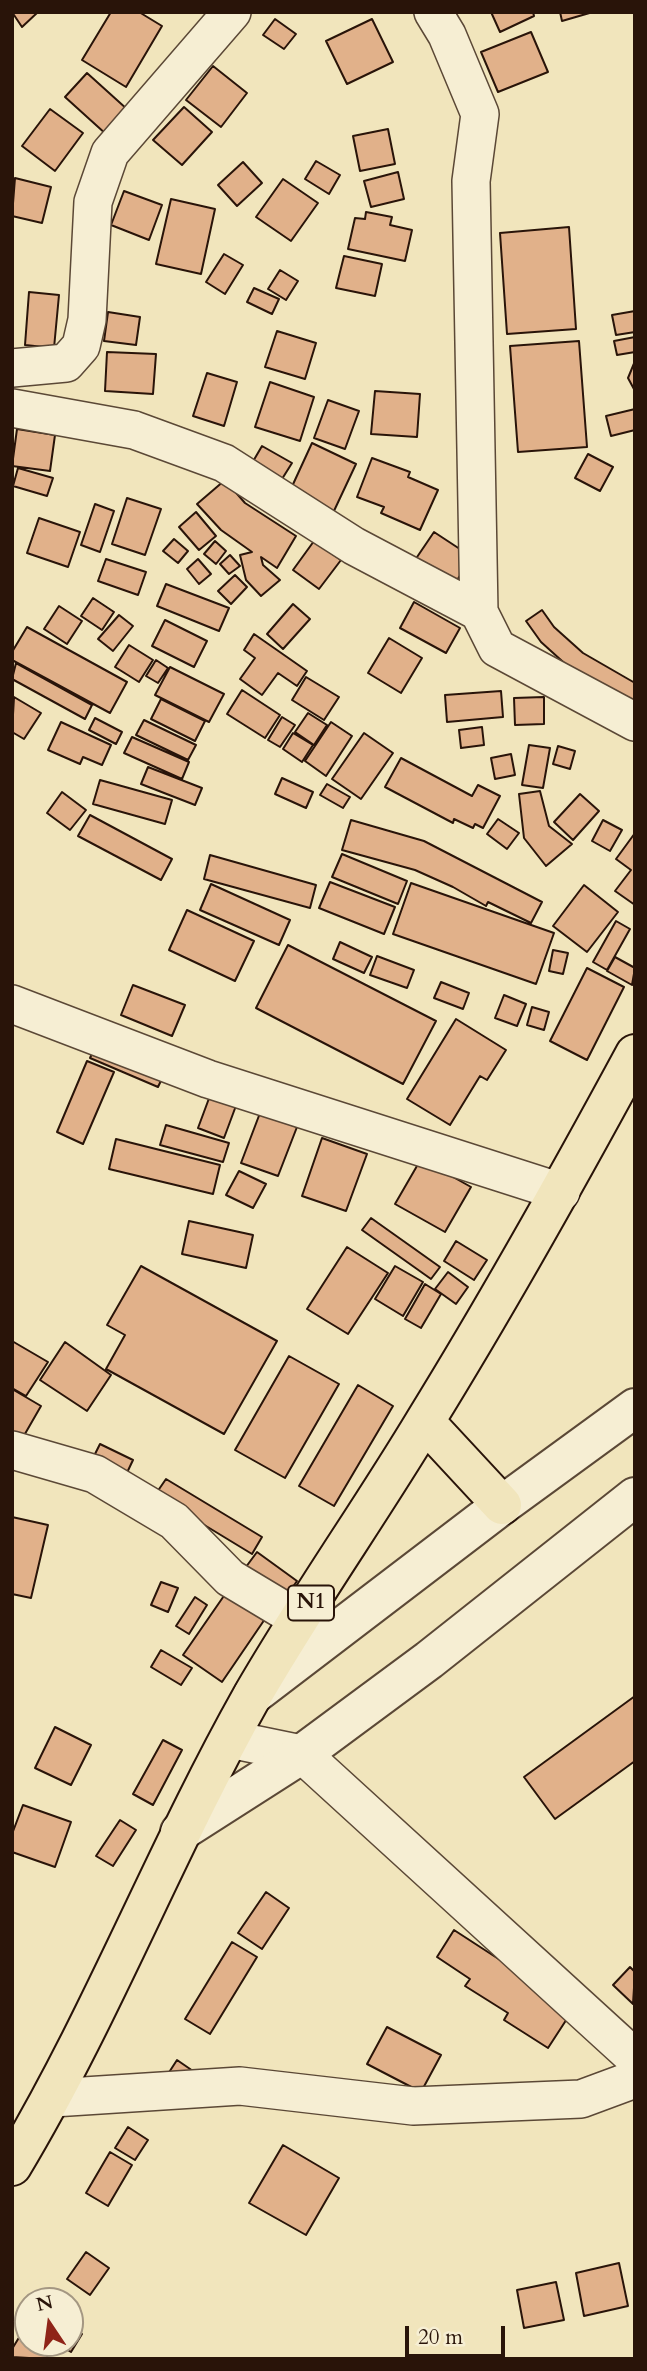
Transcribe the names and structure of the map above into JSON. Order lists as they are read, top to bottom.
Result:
{
  "streets": {
    "highway": ["N1"]
  },
  "scale_bar": "20 m",
  "north": "top"
}
